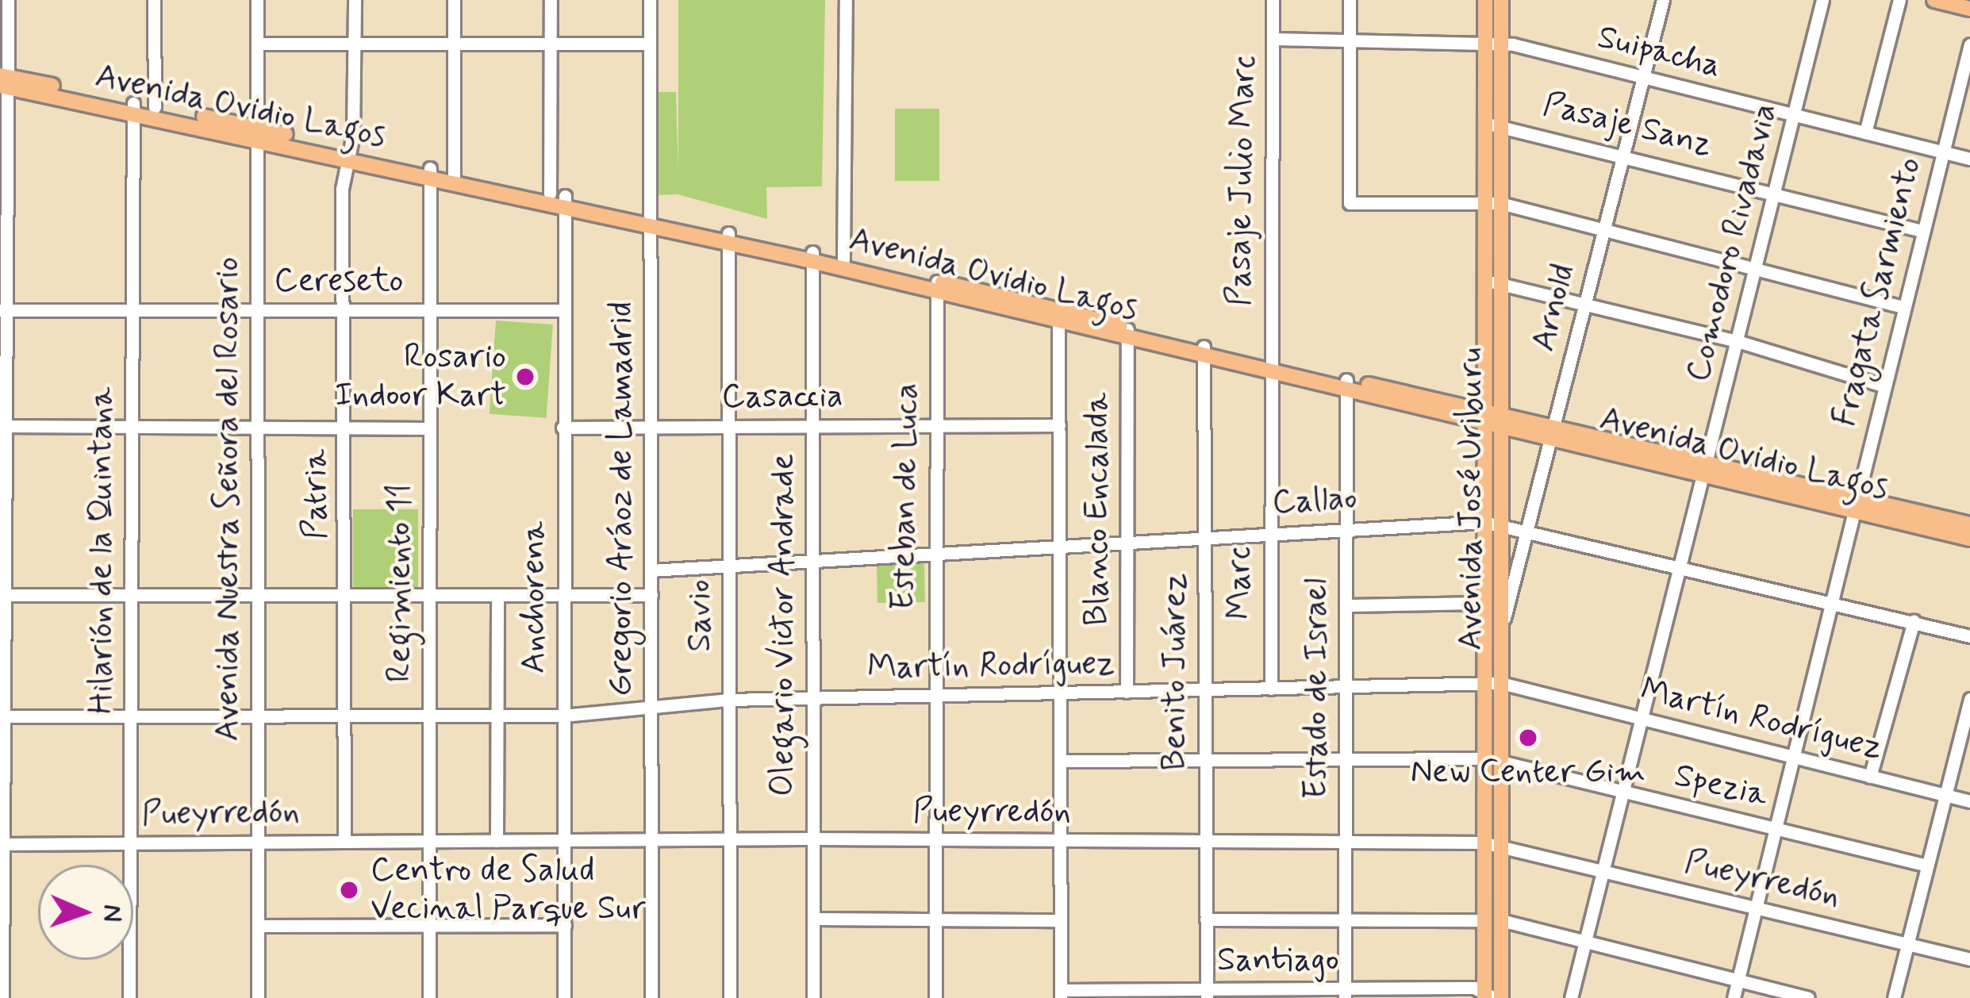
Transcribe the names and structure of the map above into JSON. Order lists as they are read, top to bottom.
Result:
{
  "streets": {
    "main road": ["Avenida Ovidio Lagos", "Avenida José Uriburu"],
    "street": [
      "Suipacha",
      "Pasaje Sanz",
      "Pasaje Julio Marc",
      "Comodoro Rivadavia",
      "Cereseto",
      "Fragata Sarmiento",
      "Arnold",
      "Casaccia",
      "Patria",
      "Esteban de Luca",
      "Avenida Nuestra Señora del Rosario",
      "Gregorio Aráoz de Lamadrid",
      "Callao",
      "Blanco Encalada",
      "Hilarión de la Quintana",
      "Regimiento 11",
      "Marc",
      "Anchorena",
      "Savio",
      "Olegario Victor Andrade",
      "Martín Rodríguez",
      "Benito Juárez",
      "Estado de Israel",
      "Spezia",
      "Pueyrredón",
      "Santiago"
    ]
  },
  "crossings": [
    ["Suipacha", "Pasaje Julio Marc"],
    ["Suipacha", "Comodoro Rivadavia"],
    ["Suipacha", "Fragata Sarmiento"],
    ["Suipacha", "Arnold"],
    ["Suipacha", "Avenida José Uriburu"],
    ["Avenida Ovidio Lagos", "Pasaje Julio Marc"],
    ["Avenida Ovidio Lagos", "Comodoro Rivadavia"],
    ["Avenida Ovidio Lagos", "Fragata Sarmiento"],
    ["Avenida Ovidio Lagos", "Arnold"],
    ["Avenida Ovidio Lagos", "Patria"],
    ["Avenida Ovidio Lagos", "Esteban de Luca"],
    ["Avenida Ovidio Lagos", "Avenida Nuestra Señora del Rosario"],
    ["Avenida Ovidio Lagos", "Gregorio Aráoz de Lamadrid"],
    ["Avenida Ovidio Lagos", "Avenida José Uriburu"],
    ["Avenida Ovidio Lagos", "Blanco Encalada"],
    ["Avenida Ovidio Lagos", "Hilarión de la Quintana"],
    ["Avenida Ovidio Lagos", "Regimiento 11"],
    ["Avenida Ovidio Lagos", "Marc"],
    ["Avenida Ovidio Lagos", "Anchorena"],
    ["Avenida Ovidio Lagos", "Savio"],
    ["Avenida Ovidio Lagos", "Olegario Victor Andrade"],
    ["Avenida Ovidio Lagos", "Benito Juárez"],
    ["Avenida Ovidio Lagos", "Estado de Israel"],
    ["Pasaje Sanz", "Comodoro Rivadavia"],
    ["Pasaje Sanz", "Fragata Sarmiento"],
    ["Pasaje Sanz", "Arnold"],
    ["Pasaje Sanz", "Avenida José Uriburu"],
    ["Pasaje Julio Marc", "Marc"],
    ["Comodoro Rivadavia", "Callao"],
    ["Comodoro Rivadavia", "Martín Rodríguez"],
    ["Comodoro Rivadavia", "Spezia"],
    ["Comodoro Rivadavia", "Pueyrredón"],
    ["Cereseto", "Patria"],
    ["Cereseto", "Avenida Nuestra Señora del Rosario"],
    ["Cereseto", "Hilarión de la Quintana"],
    ["Cereseto", "Regimiento 11"],
    ["Cereseto", "Anchorena"],
    ["Fragata Sarmiento", "Callao"],
    ["Fragata Sarmiento", "Martín Rodríguez"],
    ["Fragata Sarmiento", "Spezia"],
    ["Fragata Sarmiento", "Pueyrredón"],
    ["Arnold", "Avenida José Uriburu"],
    ["Arnold", "Callao"],
    ["Casaccia", "Esteban de Luca"],
    ["Casaccia", "Gregorio Aráoz de Lamadrid"],
    ["Casaccia", "Anchorena"],
    ["Casaccia", "Savio"],
    ["Casaccia", "Olegario Victor Andrade"],
    ["Patria", "Martín Rodríguez"],
    ["Patria", "Pueyrredón"],
    ["Esteban de Luca", "Callao"],
    ["Esteban de Luca", "Martín Rodríguez"],
    ["Esteban de Luca", "Pueyrredón"],
    ["Avenida Nuestra Señora del Rosario", "Martín Rodríguez"],
    ["Avenida Nuestra Señora del Rosario", "Pueyrredón"],
    ["Gregorio Aráoz de Lamadrid", "Callao"],
    ["Gregorio Aráoz de Lamadrid", "Martín Rodríguez"],
    ["Gregorio Aráoz de Lamadrid", "Pueyrredón"],
    ["Avenida José Uriburu", "Callao"],
    ["Avenida José Uriburu", "Martín Rodríguez"],
    ["Avenida José Uriburu", "Spezia"],
    ["Avenida José Uriburu", "Pueyrredón"],
    ["Avenida José Uriburu", "Santiago"],
    ["Callao", "Blanco Encalada"],
    ["Callao", "Marc"],
    ["Callao", "Savio"],
    ["Callao", "Olegario Victor Andrade"],
    ["Callao", "Benito Juárez"],
    ["Callao", "Estado de Israel"],
    ["Blanco Encalada", "Martín Rodríguez"],
    ["Hilarión de la Quintana", "Martín Rodríguez"],
    ["Hilarión de la Quintana", "Pueyrredón"],
    ["Regimiento 11", "Martín Rodríguez"],
    ["Regimiento 11", "Pueyrredón"],
    ["Marc", "Martín Rodríguez"],
    ["Anchorena", "Martín Rodríguez"],
    ["Anchorena", "Pueyrredón"],
    ["Savio", "Martín Rodríguez"],
    ["Savio", "Pueyrredón"],
    ["Olegario Victor Andrade", "Martín Rodríguez"],
    ["Olegario Victor Andrade", "Pueyrredón"],
    ["Martín Rodríguez", "Benito Juárez"],
    ["Martín Rodríguez", "Estado de Israel"],
    ["Benito Juárez", "Pueyrredón"],
    ["Benito Juárez", "Santiago"],
    ["Estado de Israel", "Pueyrredón"],
    ["Estado de Israel", "Santiago"]
  ],
  "places": ["Rosario Indoor Kart", "New Center Gim", "Centro de Salud Vecinal Parque Sur"],
  "north": "right"
}
